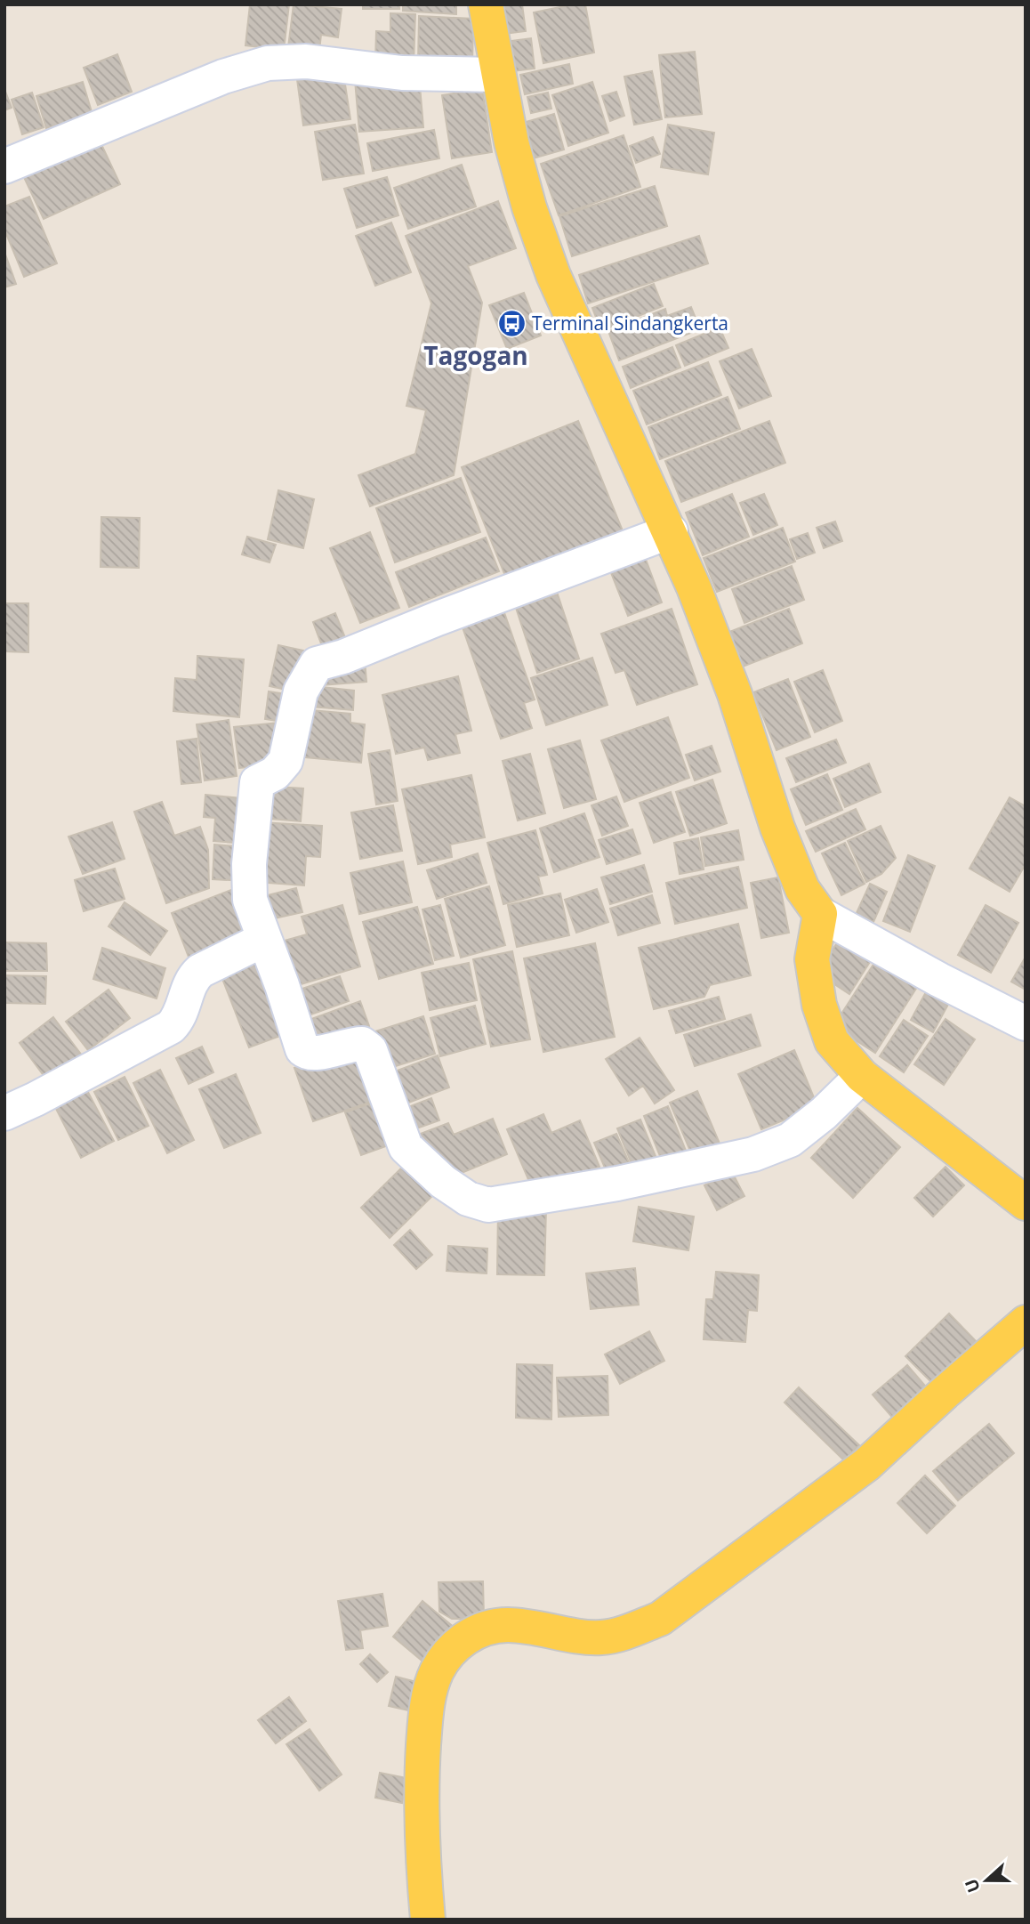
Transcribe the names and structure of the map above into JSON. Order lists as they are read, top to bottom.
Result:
{
  "districts": ["Tagogan"],
  "places": {
    "bus stop": ["Terminal Sindangkerta"]
  },
  "north": "left"
}
